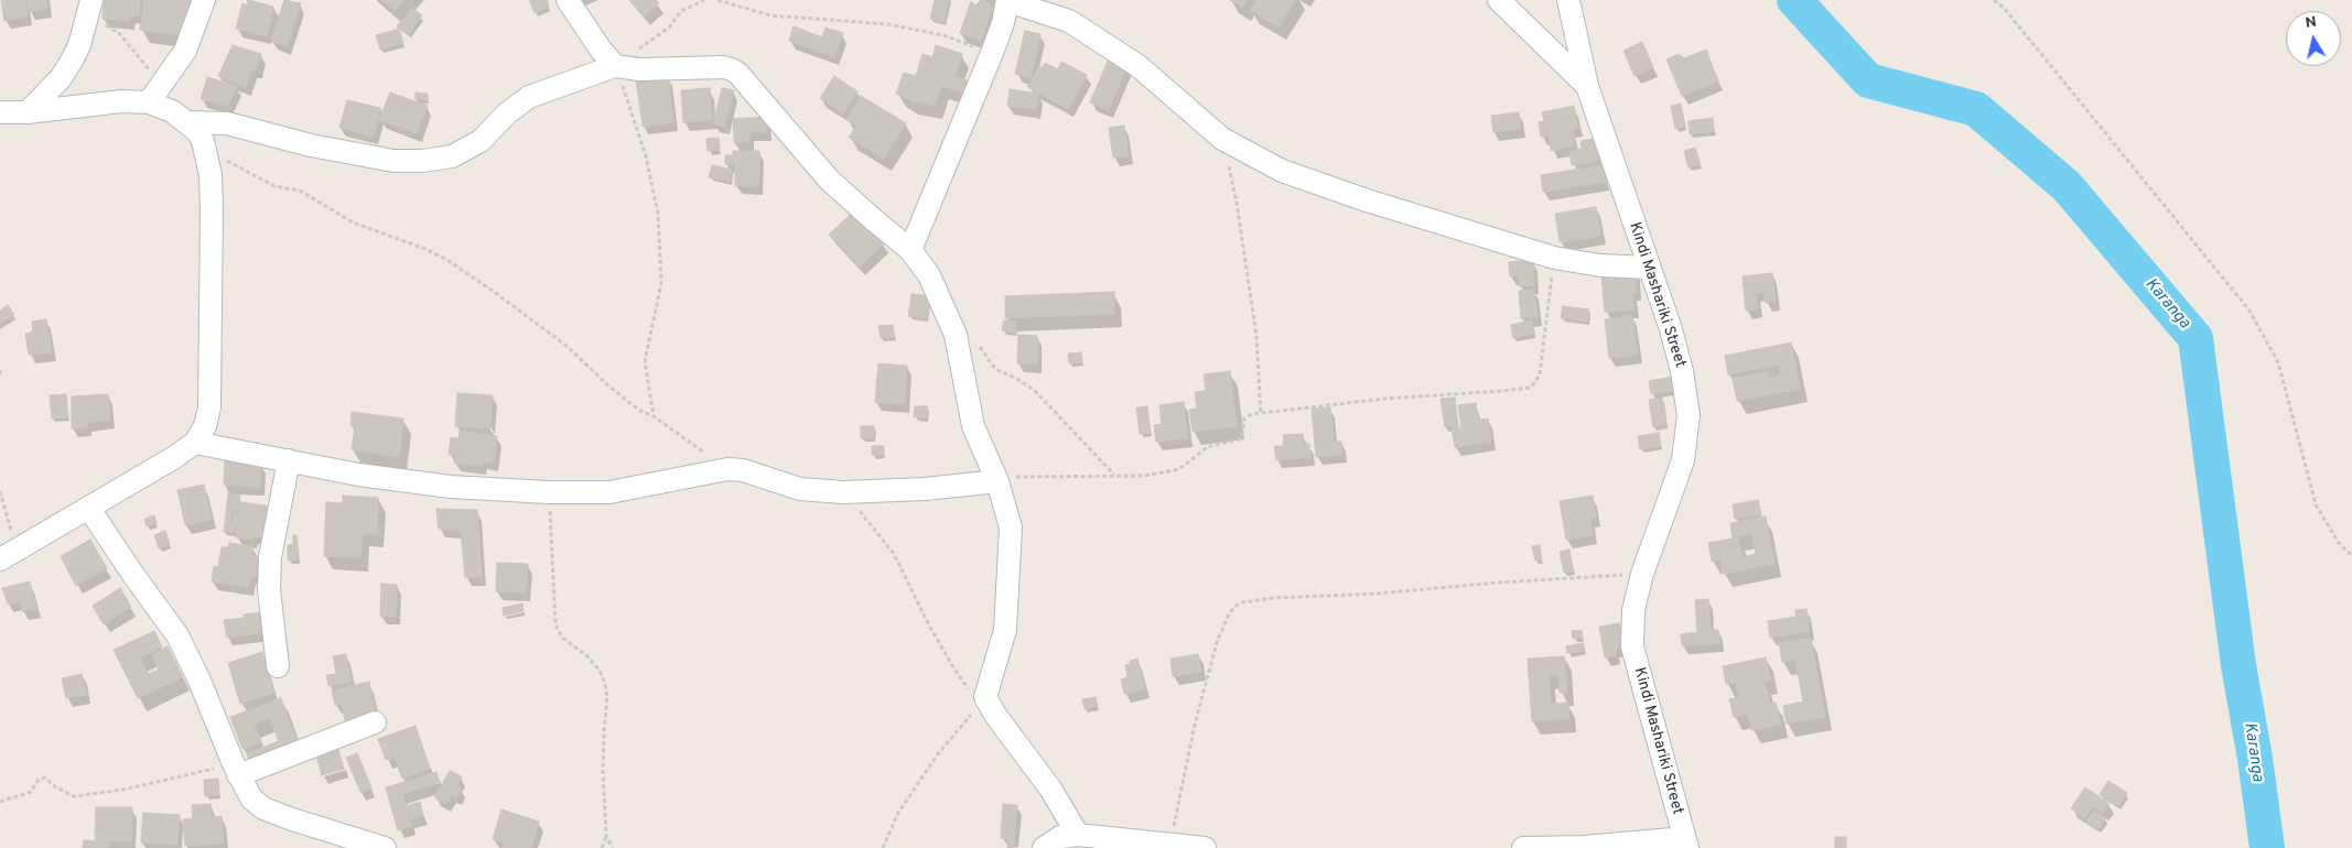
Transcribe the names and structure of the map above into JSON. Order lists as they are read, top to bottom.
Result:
{
  "streets": {
    "street": ["Kindi Mashariki Street"]
  },
  "water": ["Karanga"],
  "north": "top"
}
